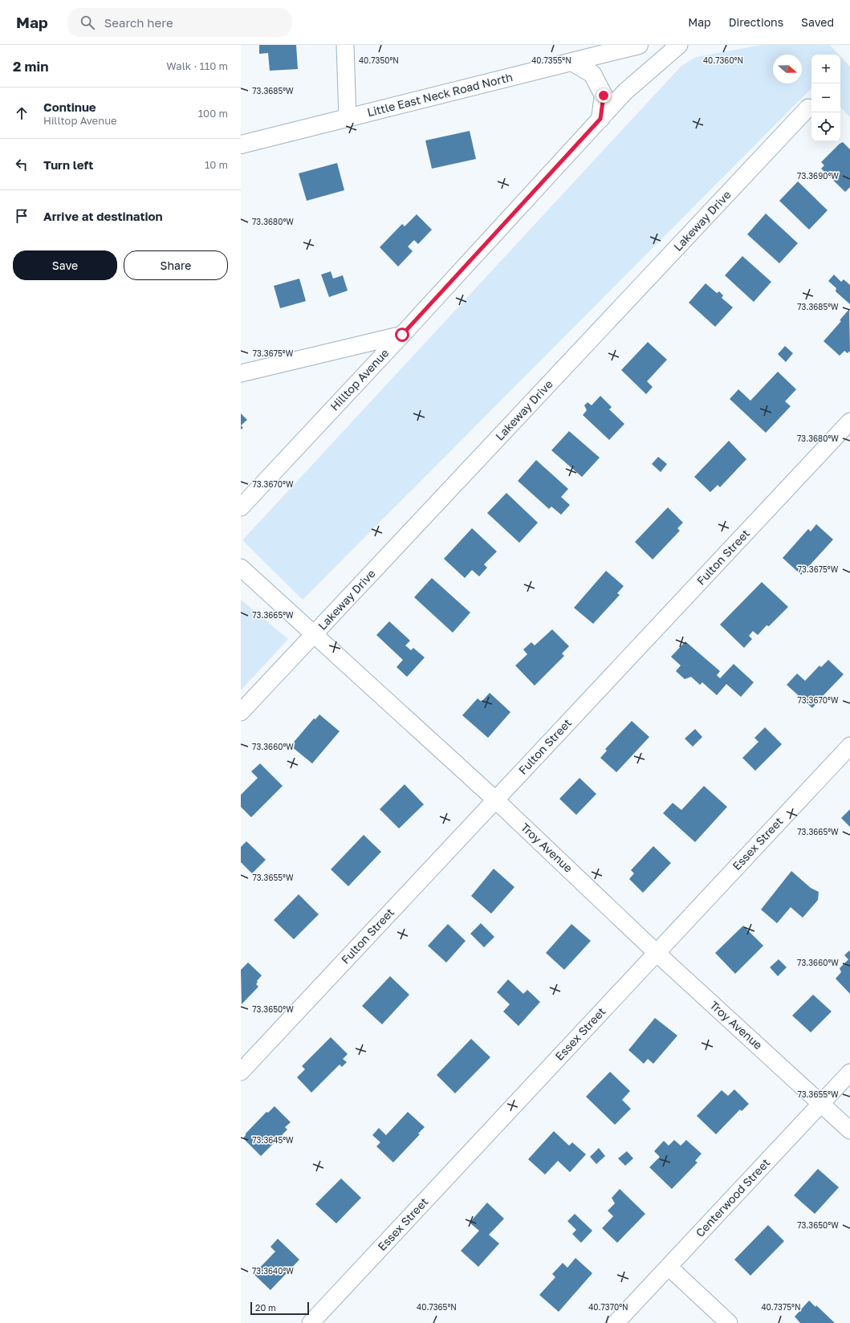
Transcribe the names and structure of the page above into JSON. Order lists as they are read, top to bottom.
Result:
{
  "streets": {
    "main road": ["Little East Neck Road North"],
    "street": [
      "Lakeway Drive",
      "Hilltop Avenue",
      "Fulton Street",
      "Essex Street",
      "Troy Avenue",
      "Centerwood Street"
    ]
  },
  "crossings": [
    ["Lakeway Drive", "Troy Avenue"],
    ["Fulton Street", "Troy Avenue"],
    ["Essex Street", "Troy Avenue"],
    ["Troy Avenue", "Centerwood Street"]
  ],
  "scale_bar": "20 m",
  "north": "right",
  "page": {
    "header": "Map",
    "search": "Search here",
    "nav": ["Map", "Directions", "Saved"],
    "heading": ["2 min", "Walk · 110 m"],
    "map_buttons": ["+", "−"],
    "list": [
      ["Continue", "Hilltop Avenue", "100 m"],
      ["Turn left", "10 m"],
      "Arrive at destination"
    ],
    "buttons": ["Save", "Share"],
    "scale": "20 m"
  },
  "coordinates": [
    "40.7360°N",
    "40.7350°N",
    "40.7355°N",
    "73.3685°W",
    "73.3690°W",
    "73.3680°W",
    "73.3675°W",
    "73.3670°W",
    "73.3665°W",
    "73.3660°W",
    "73.3655°W",
    "73.3650°W",
    "73.3645°W",
    "73.3640°W",
    "40.7365°N",
    "40.7370°N",
    "40.7375°N"
  ]
}
